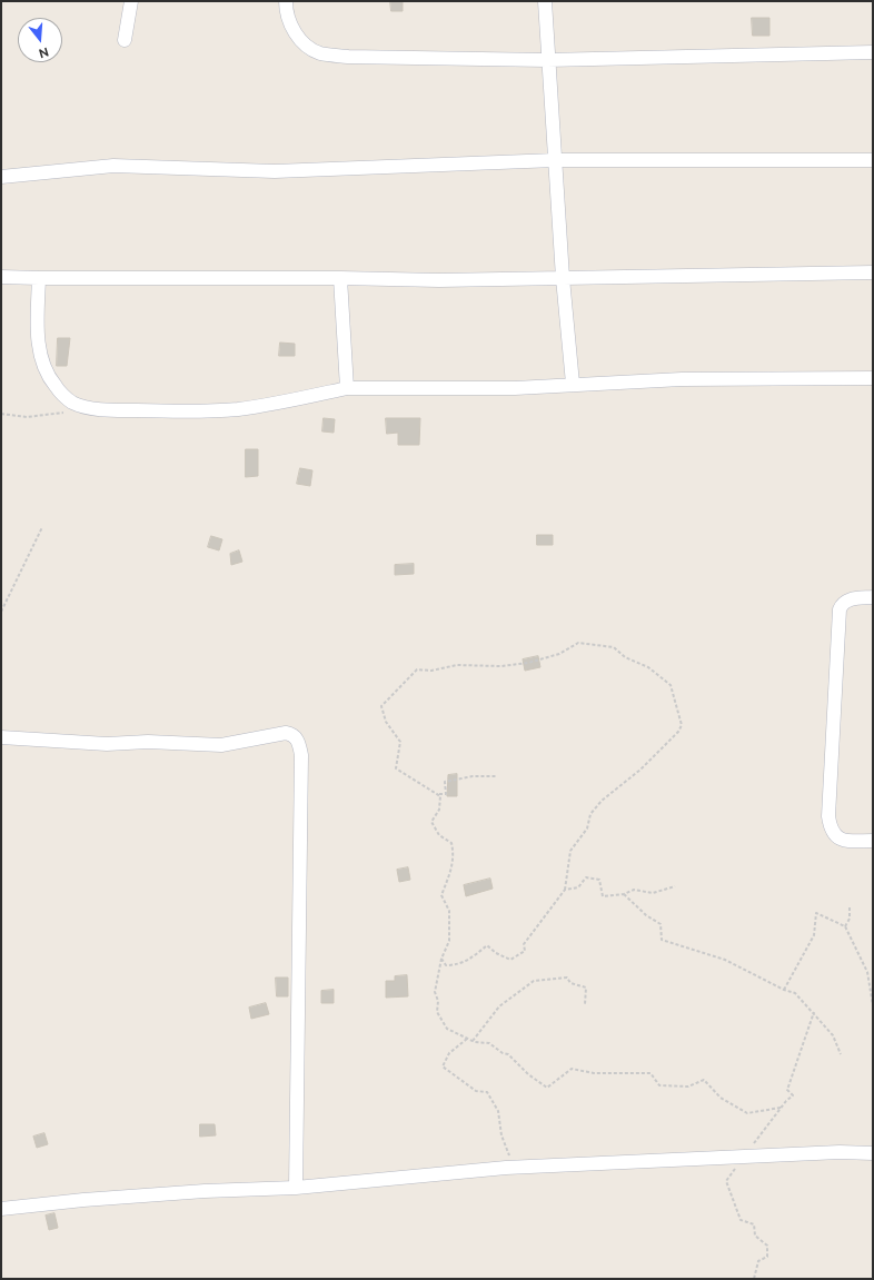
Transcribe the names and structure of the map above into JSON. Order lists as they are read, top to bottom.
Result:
{
  "north": "bottom"
}
